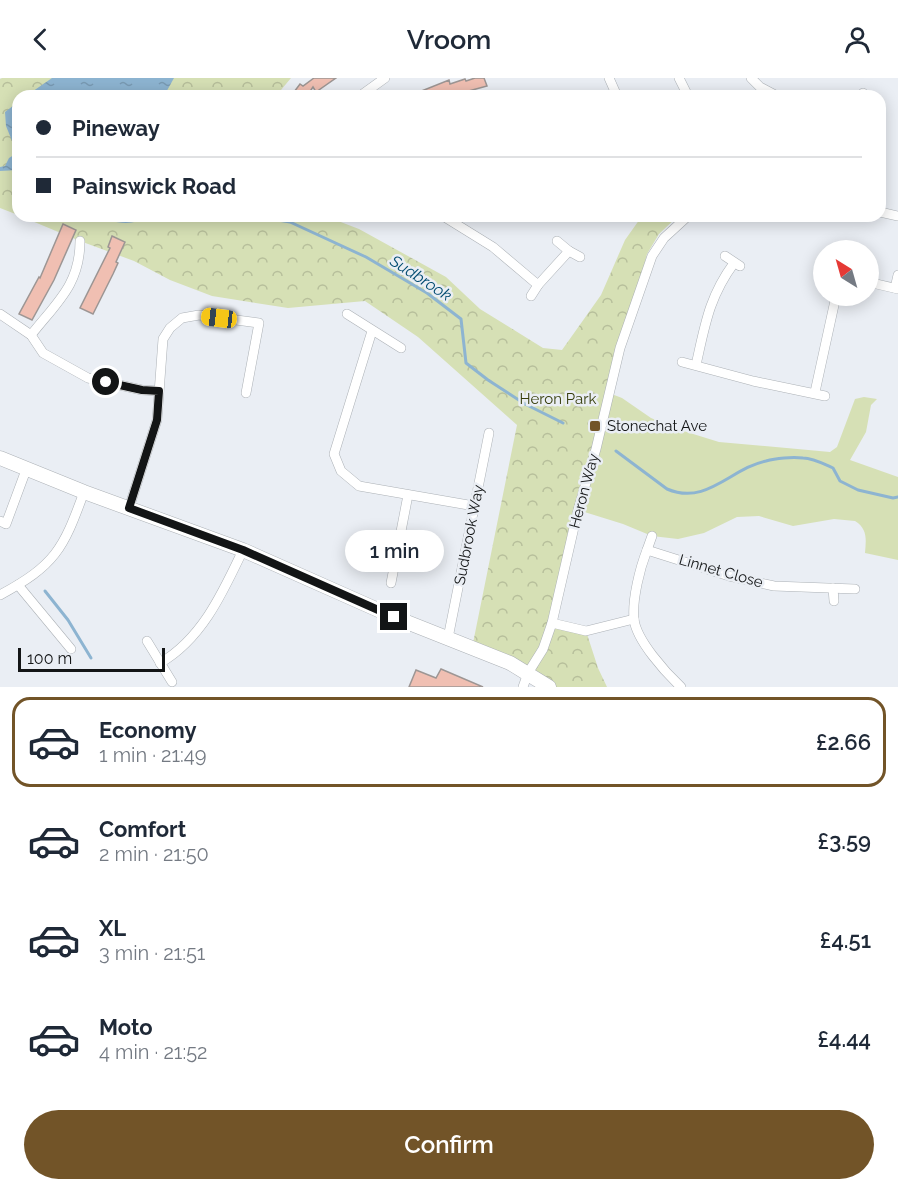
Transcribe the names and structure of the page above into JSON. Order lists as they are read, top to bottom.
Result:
{
  "streets": {
    "street": ["Heron Way", "Sudbrook Way", "Linnet Close"]
  },
  "water": ["Sudbrook"],
  "parks": ["Heron Park"],
  "places": {
    "transit": ["Stonechat Ave"]
  },
  "scale_bar": "100 m",
  "north": "top left",
  "page": {
    "header": "Vroom",
    "banner": ["Pineway", "Painswick Road"],
    "bubble": "1 min",
    "scale": "100 m",
    "list": [
      {
        "name": "Economy",
        "note": "1 min · 21:49",
        "value": "£2.66"
      },
      {
        "name": "Comfort",
        "note": "2 min · 21:50",
        "value": "£3.59"
      },
      {
        "name": "XL",
        "note": "3 min · 21:51",
        "value": "£4.51"
      },
      {
        "name": "Moto",
        "note": "4 min · 21:52",
        "value": "£4.44"
      }
    ],
    "buttons": "Confirm"
  }
}
